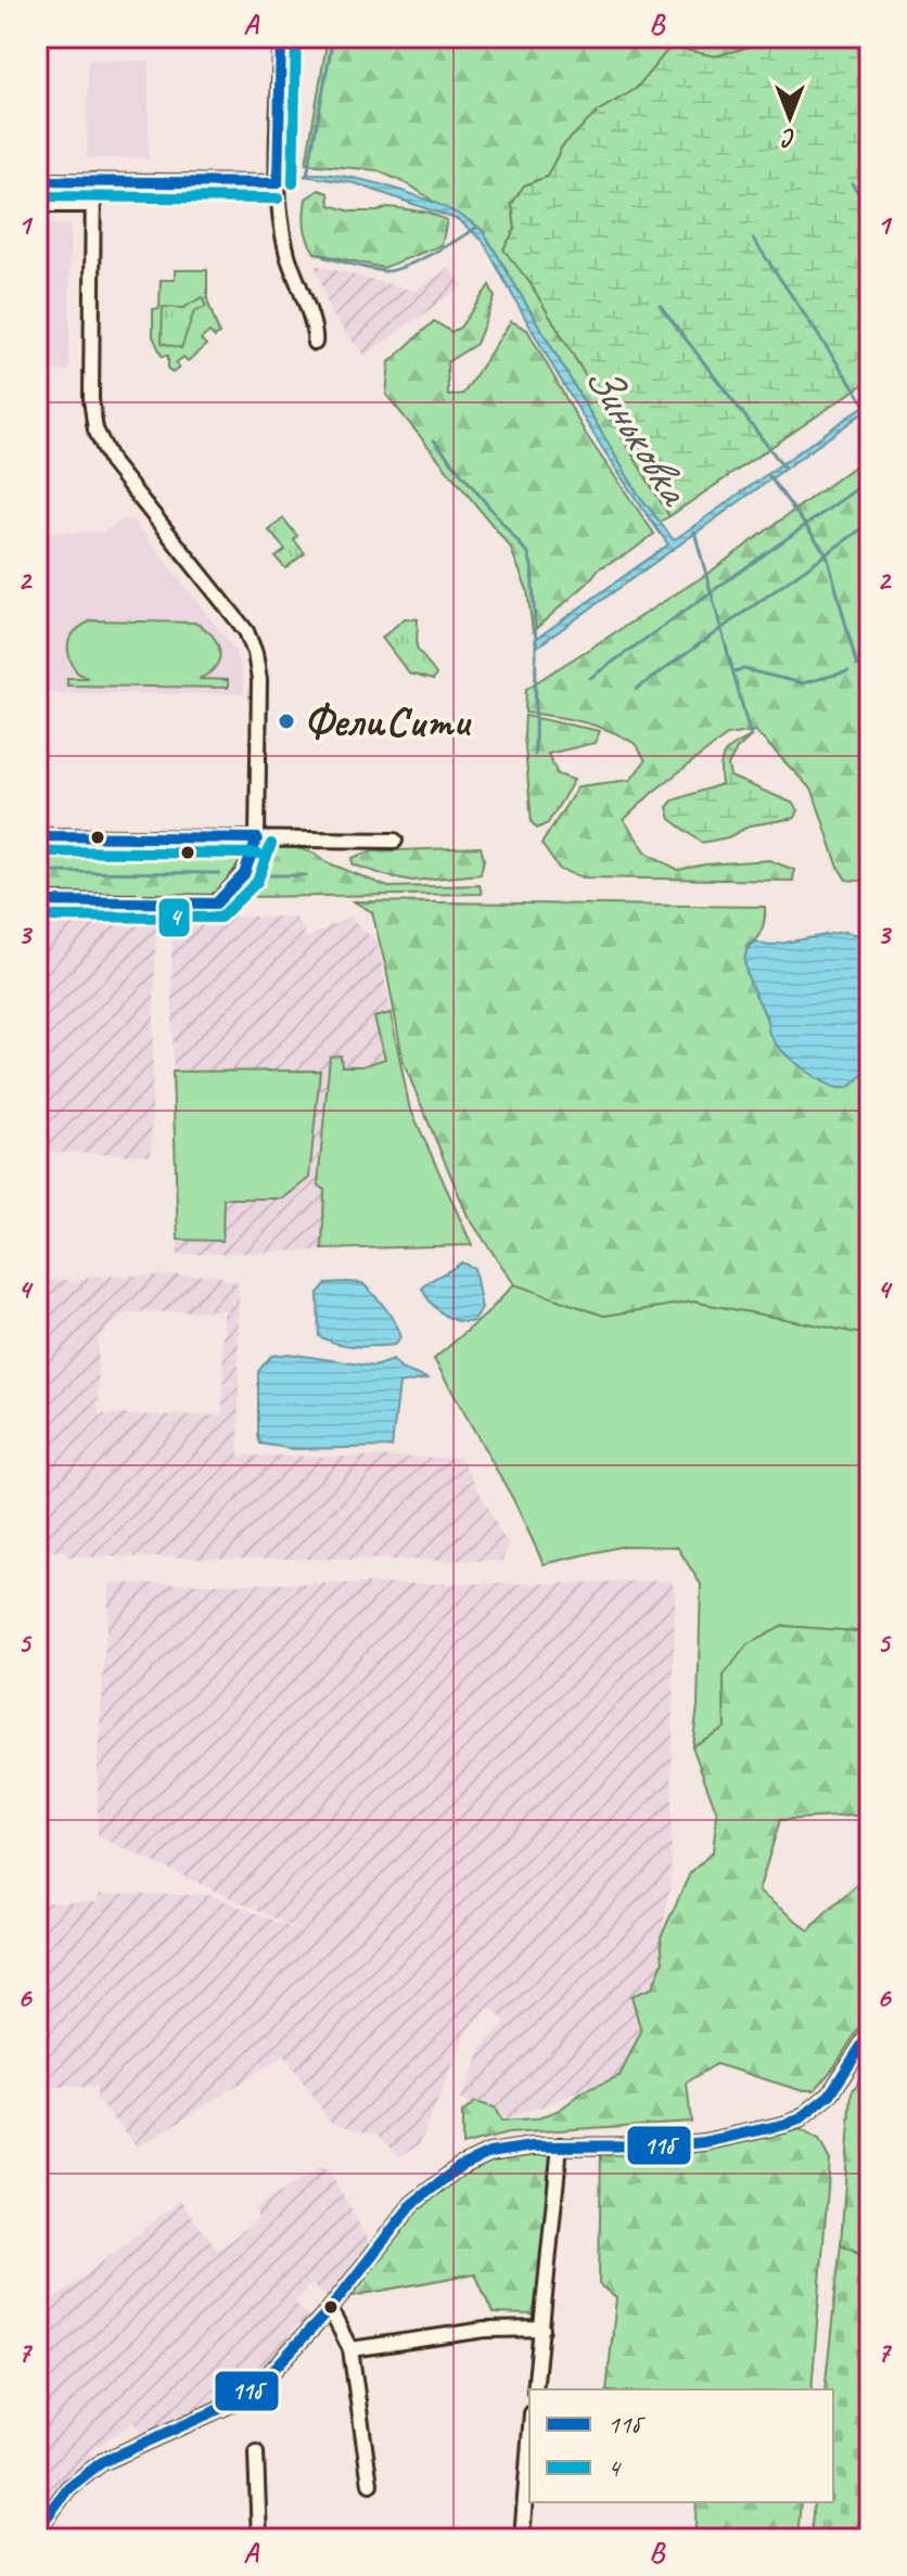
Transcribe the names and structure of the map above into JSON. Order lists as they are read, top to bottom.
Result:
{
  "water": ["Зиньковка"],
  "places": ["ФелиСити"],
  "lines": ["transit line 11б", "transit line 4"],
  "legend": ["11б", "4"],
  "north": "bottom",
  "grid": {
    "columns": ["A", "B"],
    "rows": [
      "1",
      "2",
      "3",
      "4",
      "5",
      "6",
      "7"
    ]
  }
}
